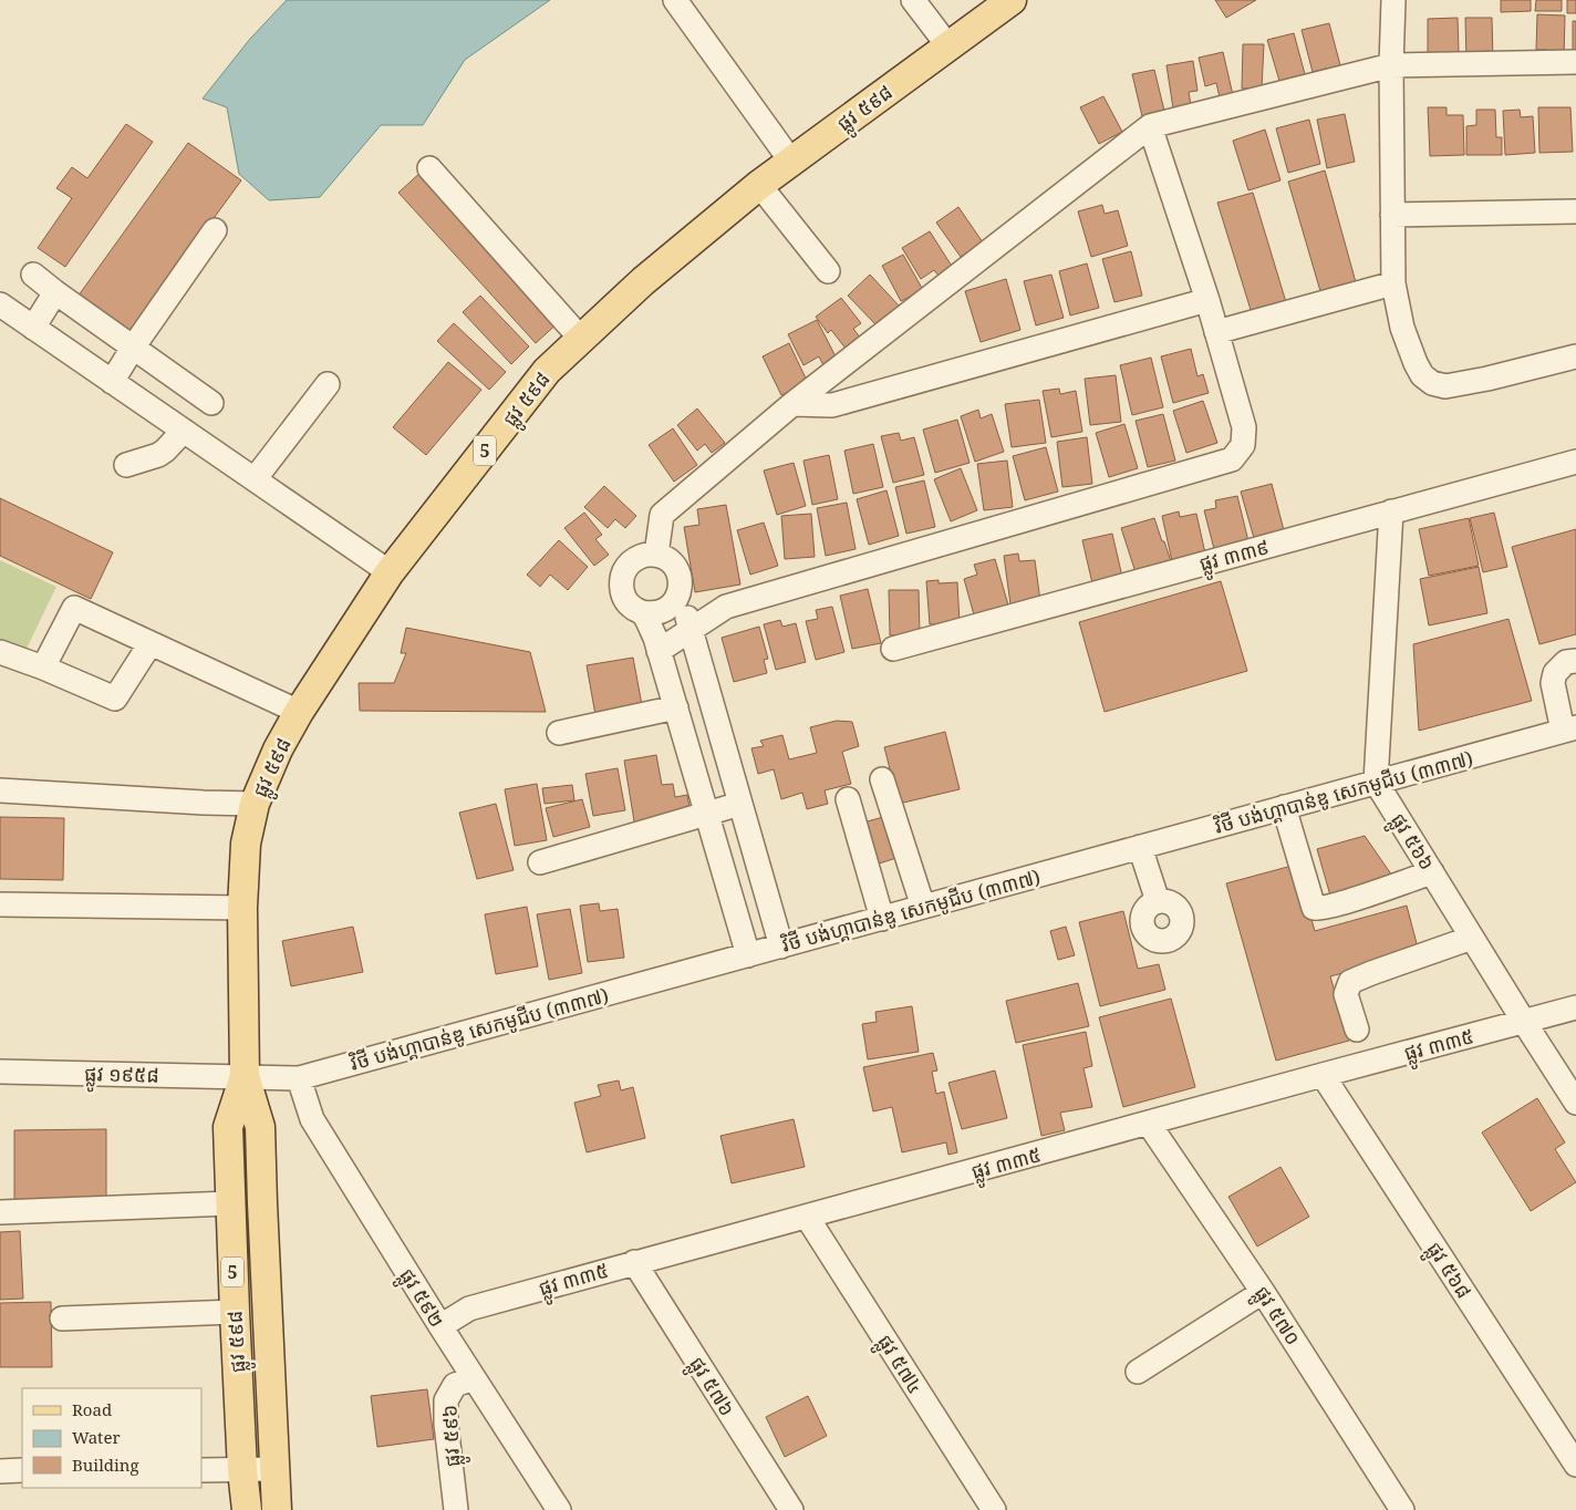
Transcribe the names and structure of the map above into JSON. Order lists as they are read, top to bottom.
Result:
{
  "streets": {
    "main road": ["ផ្លូវ ៥៩៨", "5"],
    "street": [
      "ផ្លូវ ៣៣៩",
      "វិថី បង់ហ្គាបាន់ឌូ សេកមូជីប (៣៣៧)",
      "ផ្លូវ ៥៦៦",
      "ផ្លូវ ៣៣៥",
      "ផ្លូវ ១៩៥៨",
      "ផ្លូវ ៥៦៨",
      "ផ្លូវ ៥៩២",
      "ផ្លូវ ៥៧០",
      "ផ្លូវ ៥៧៤",
      "ផ្លូវ ៥៧៦",
      "ផ្លូវ ៥៩៦"
    ]
  },
  "crossings": [
    ["ផ្លូវ ៥៩៨", "វិថី បង់ហ្គាបាន់ឌូ សេកមូជីប (៣៣៧)"],
    ["ផ្លូវ ៥៩៨", "ផ្លូវ ១៩៥៨"],
    ["វិថី បង់ហ្គាបាន់ឌូ សេកមូជីប (៣៣៧)", "ផ្លូវ ៥៦៦"],
    ["វិថី បង់ហ្គាបាន់ឌូ សេកមូជីប (៣៣៧)", "ផ្លូវ ១៩៥៨"],
    ["វិថី បង់ហ្គាបាន់ឌូ សេកមូជីប (៣៣៧)", "ផ្លូវ ៥៩២"],
    ["ផ្លូវ ៥៦៦", "ផ្លូវ ៣៣៥"],
    ["ផ្លូវ ៣៣៥", "ផ្លូវ ៥៦៨"],
    ["ផ្លូវ ៣៣៥", "ផ្លូវ ៥៩២"],
    ["ផ្លូវ ៣៣៥", "ផ្លូវ ៥៧០"],
    ["ផ្លូវ ៣៣៥", "ផ្លូវ ៥៧៤"],
    ["ផ្លូវ ៣៣៥", "ផ្លូវ ៥៧៦"],
    ["ផ្លូវ ៥៩២", "ផ្លូវ ៥៩៦"]
  ],
  "legend": ["Road", "Water", "Building"]
}
